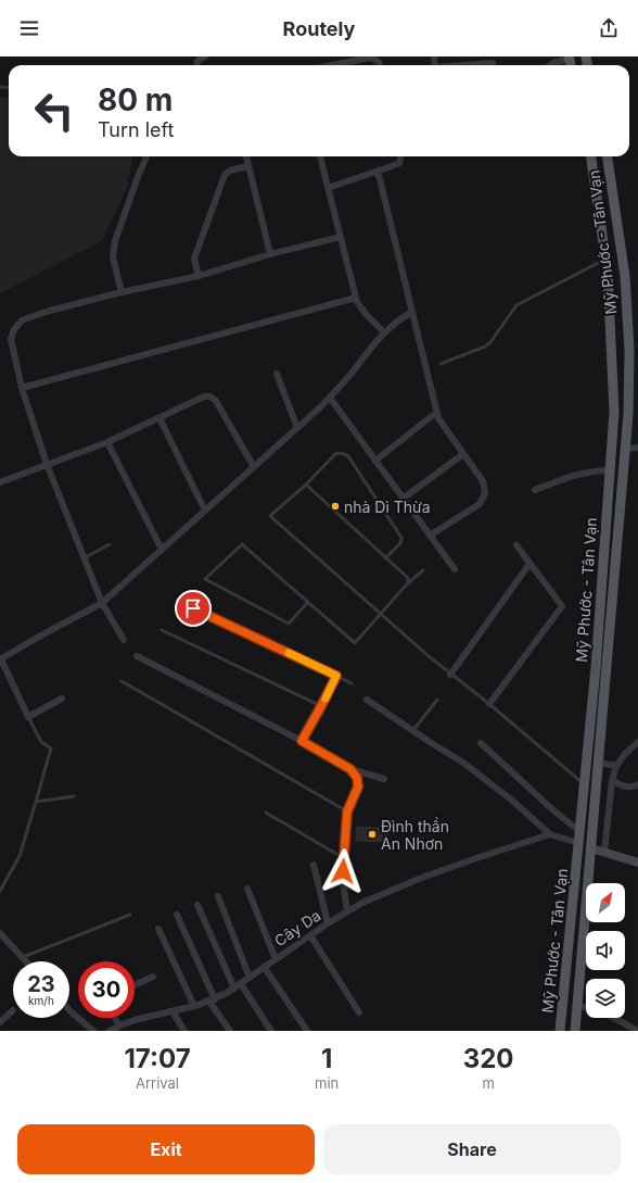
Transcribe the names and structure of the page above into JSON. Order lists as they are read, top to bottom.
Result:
{
  "streets": {
    "main road": ["Mỹ Phước - Tân Vạn"],
    "street": ["Cây Da"]
  },
  "places": ["nhà Dì Thừa", "Đình thần An Nhơn"],
  "north": "top right",
  "page": {
    "header": "Routely",
    "turn": ["80 m", "Turn left"],
    "speed": "23 km/h",
    "limit": "30",
    "eta": [
      "17:07",
      "Arrival",
      "1",
      "min",
      "320",
      "m"
    ],
    "buttons": ["Exit", "Share"]
  }
}
